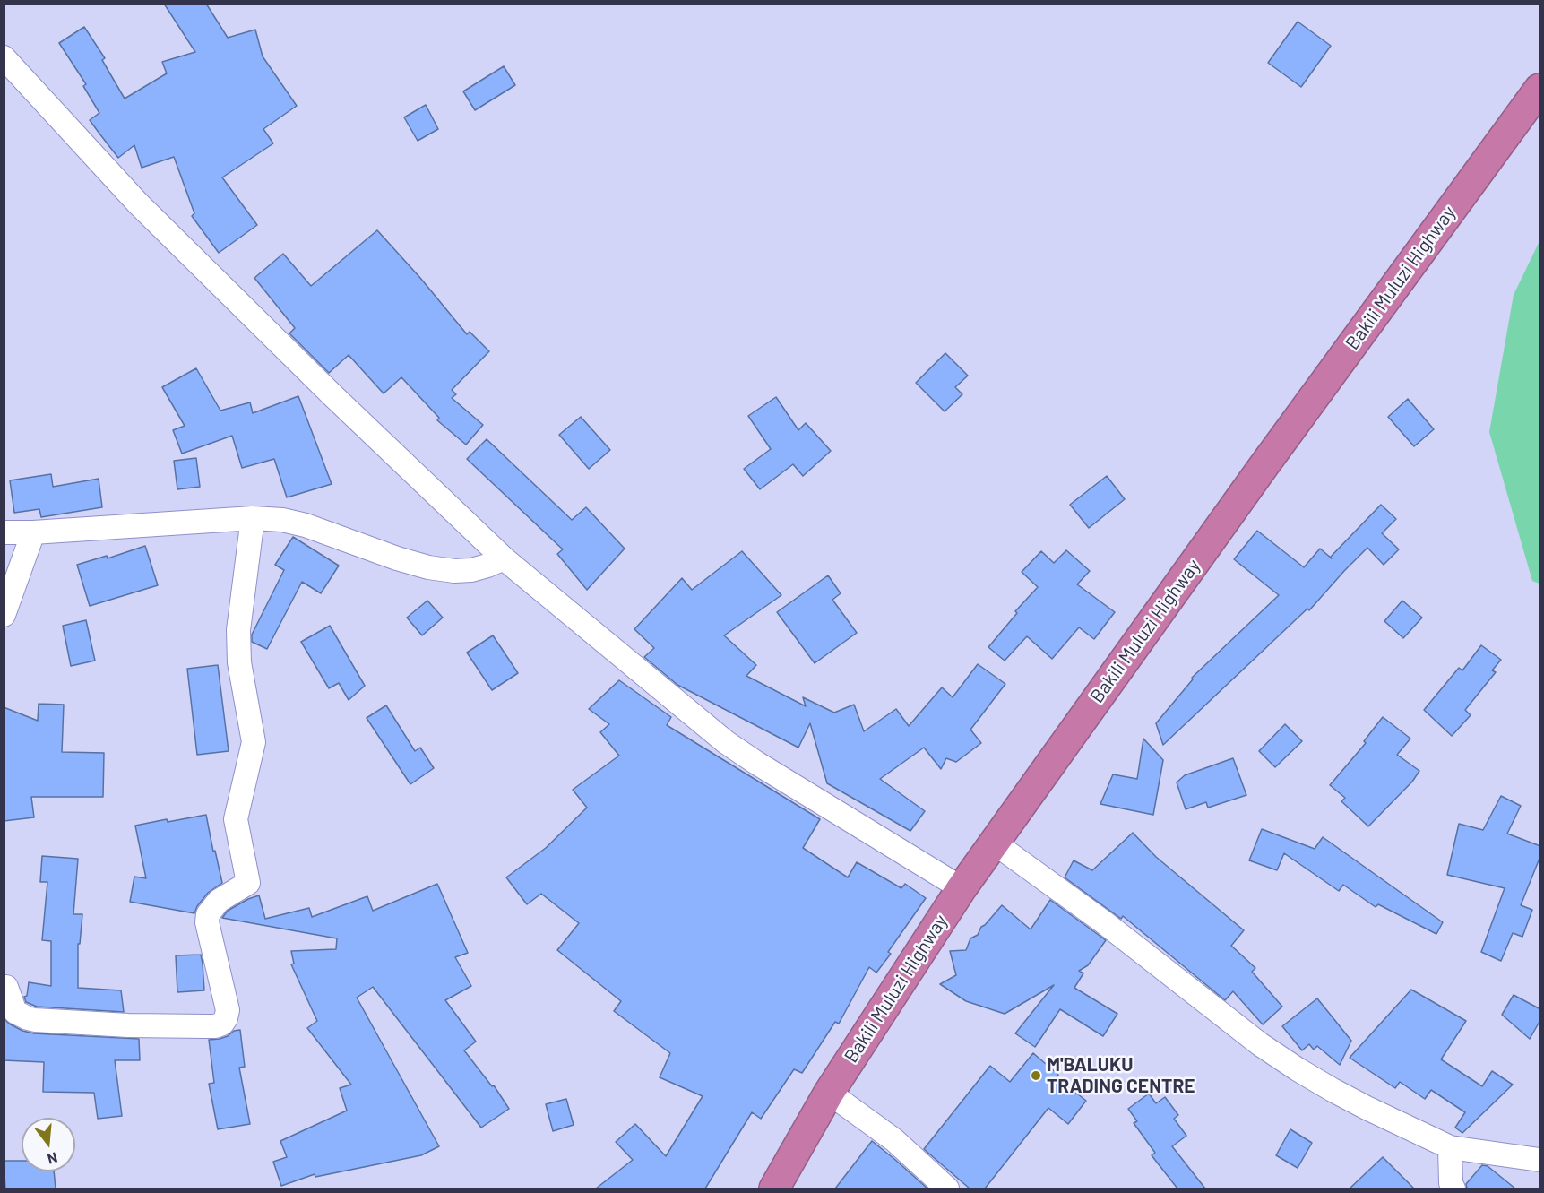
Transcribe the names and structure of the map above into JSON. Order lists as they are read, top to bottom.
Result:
{
  "streets": {
    "highway": ["Bakili Muluzi Highway"]
  },
  "places": ["M'BALUKU TRADING CENTRE"],
  "north": "bottom"
}
